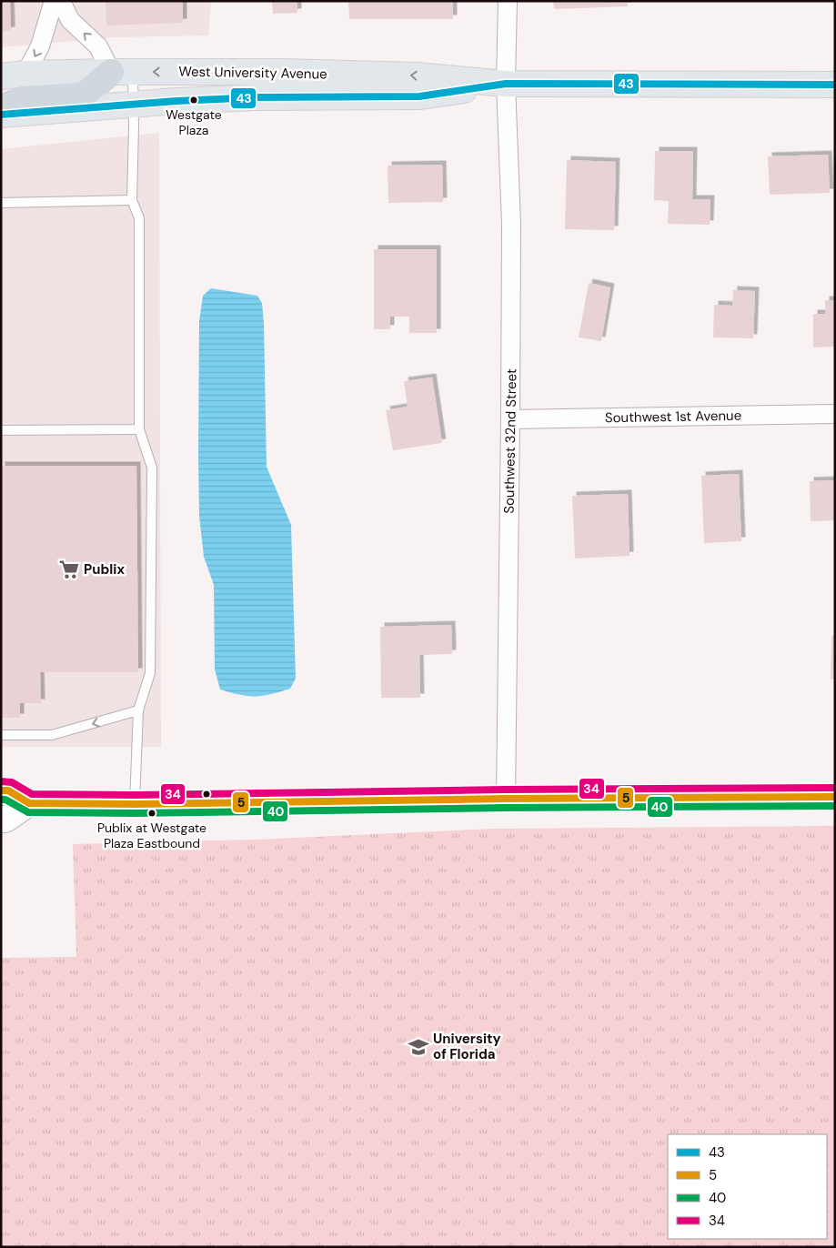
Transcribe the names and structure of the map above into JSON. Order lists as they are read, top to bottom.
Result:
{
  "streets": {
    "main road": ["West University Avenue"],
    "street": ["Southwest 1st Avenue", "Southwest 32nd Street"]
  },
  "crossings": [
    ["West University Avenue", "Southwest 32nd Street"],
    ["Southwest 1st Avenue", "Southwest 32nd Street"]
  ],
  "places": {
    "other": ["Westgate Plaza", "Publix at Westgate Plaza Eastbound"],
    "supermarket": ["Publix"],
    "school or university": ["University of Florida"]
  },
  "lines": [
    "transit line 43",
    "transit line 34",
    "transit line 5",
    "transit line 40"
  ],
  "legend": [
    "43",
    "5",
    "40",
    "34"
  ]
}
